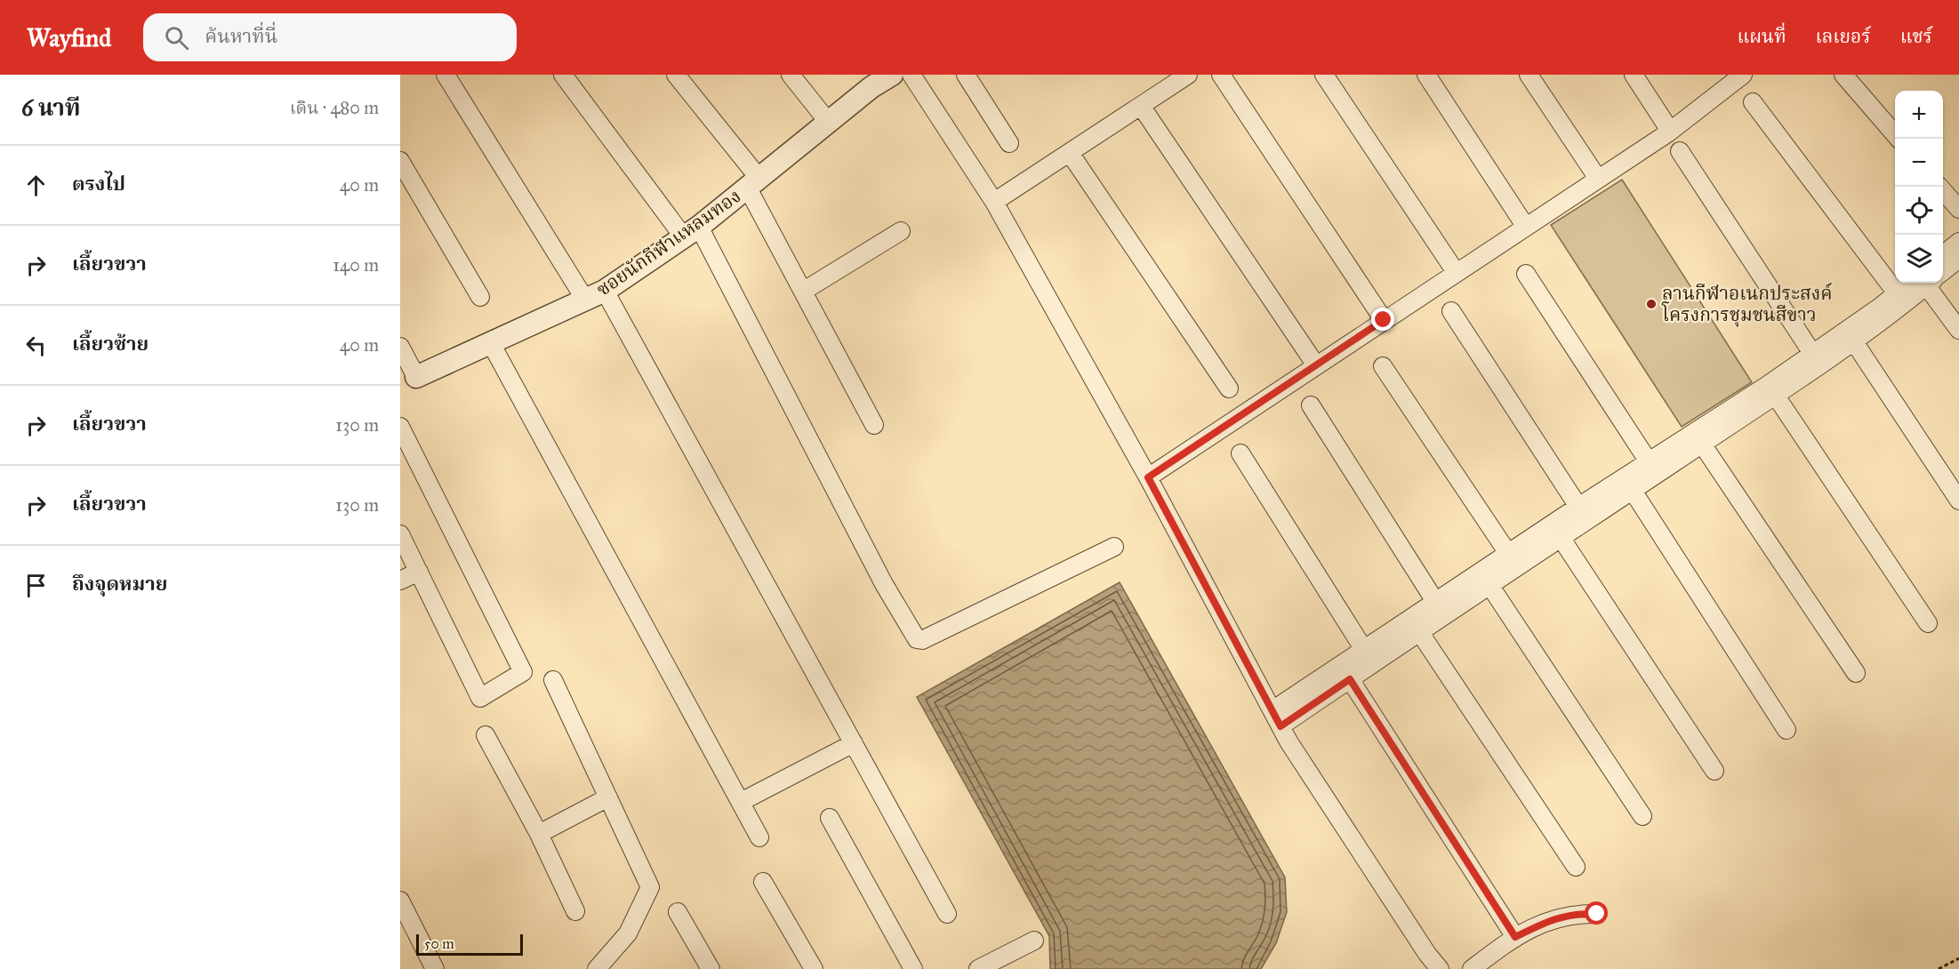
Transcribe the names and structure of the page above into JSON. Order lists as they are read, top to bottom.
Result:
{
  "streets": {
    "street": ["ซอยนักกีฬาแหลมทอง"]
  },
  "places": ["ลานกีฬาอเนกประสงค์ โครงการชุมชนสีขาว"],
  "scale_bar": "50 m",
  "page": {
    "header": "Wayfind",
    "search": "ค้นหาที่นี่",
    "nav": ["แผนที่", "เลเยอร์", "แชร์"],
    "heading": ["6 นาที", "เดิน · 480 m"],
    "map_buttons": ["+", "−"],
    "list": [
      ["ตรงไป", "40 m"],
      ["เลี้ยวขวา", "140 m"],
      ["เลี้ยวซ้าย", "40 m"],
      ["เลี้ยวขวา", "130 m"],
      ["เลี้ยวขวา", "130 m"],
      "ถึงจุดหมาย"
    ],
    "scale": "50 m"
  }
}
